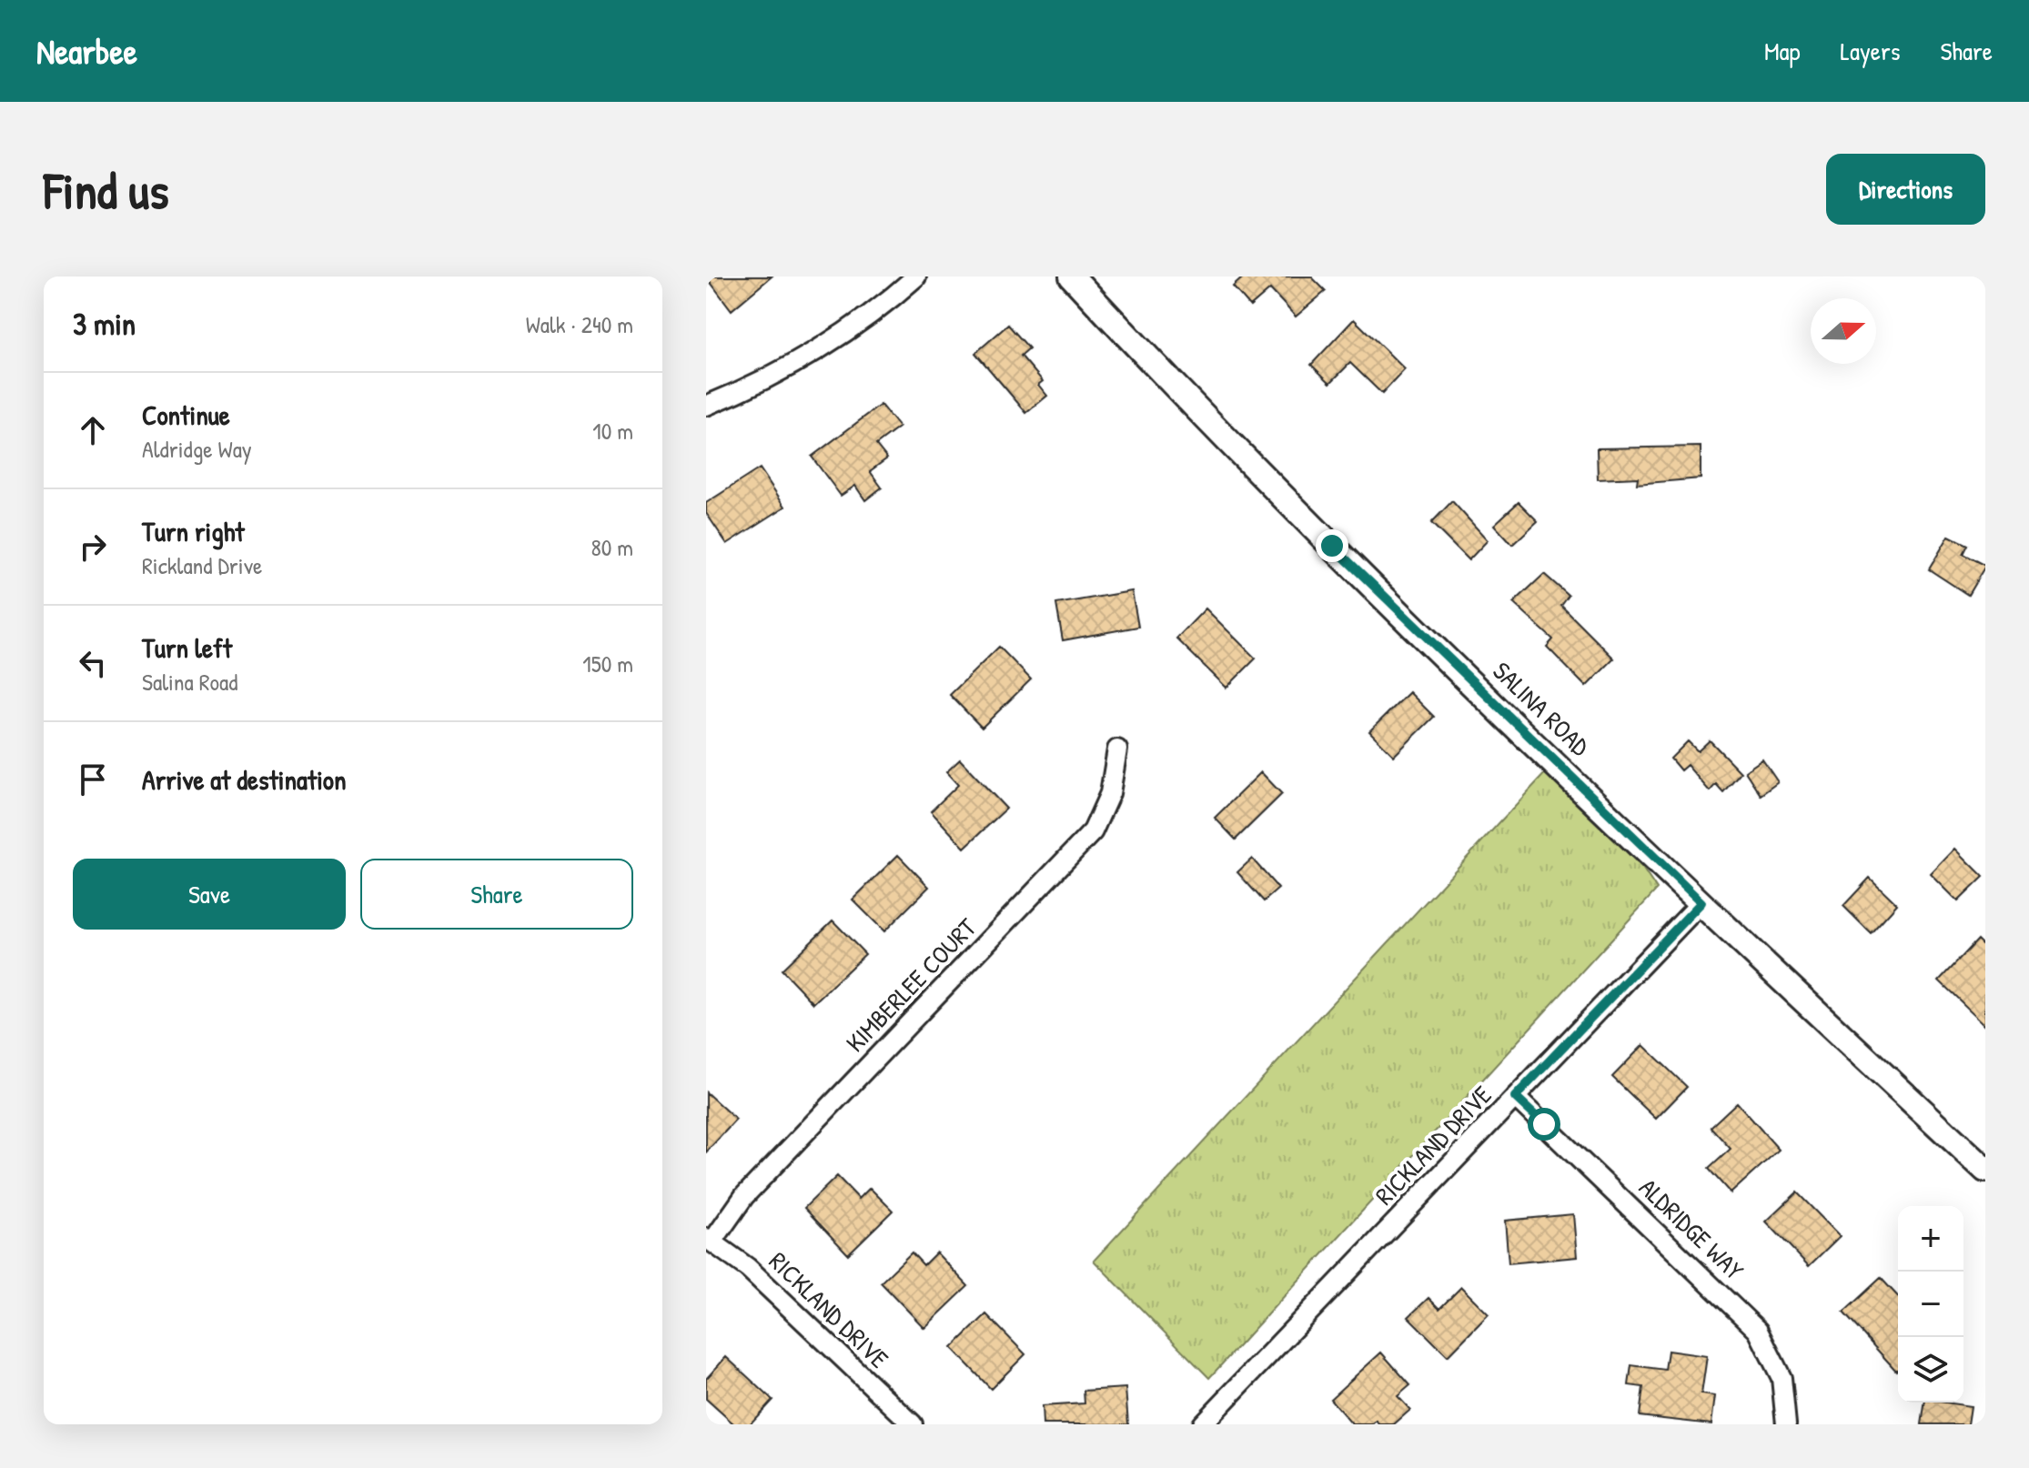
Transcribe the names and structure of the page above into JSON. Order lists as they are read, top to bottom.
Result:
{
  "streets": {
    "street": [
      "SALINA ROAD",
      "KIMBERLEE COURT",
      "RICKLAND DRIVE",
      "ALDRIDGE WAY"
    ]
  },
  "crossings": [
    ["SALINA ROAD", "RICKLAND DRIVE"],
    ["KIMBERLEE COURT", "RICKLAND DRIVE"],
    ["RICKLAND DRIVE", "ALDRIDGE WAY"]
  ],
  "north": "right",
  "page": {
    "header": "Nearbee",
    "nav": ["Map", "Layers", "Share"],
    "buttons": [
      "Directions",
      ["Save", "Share"]
    ],
    "title": "Find us",
    "heading": ["3 min", "Walk · 240 m"],
    "list": [
      ["Continue", "Aldridge Way", "10 m"],
      ["Turn right", "Rickland Drive", "80 m"],
      ["Turn left", "Salina Road", "150 m"],
      "Arrive at destination"
    ],
    "map_buttons": ["+", "−"]
  }
}
